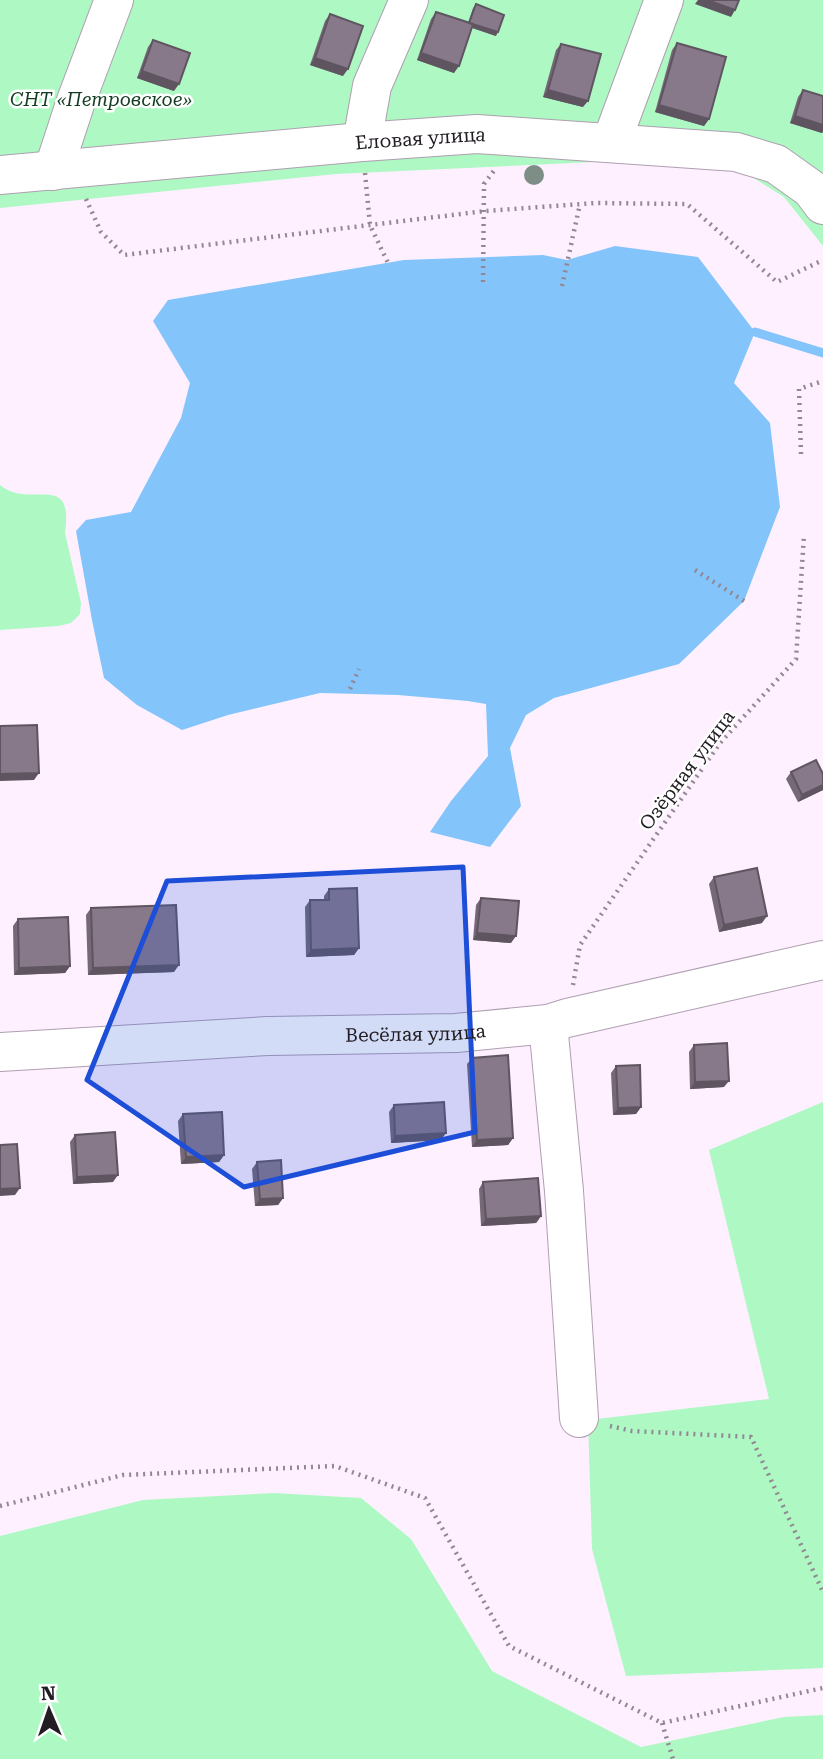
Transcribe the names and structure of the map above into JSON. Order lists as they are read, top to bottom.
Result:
{
  "streets": {
    "street": ["Еловая улица", "Весёлая улица"],
    "path": ["Озёрная улица"]
  },
  "crossings": [
    ["Озёрная улица", "Весёлая улица"]
  ],
  "parks": ["СНТ «Петровское»"],
  "north": "top"
}
